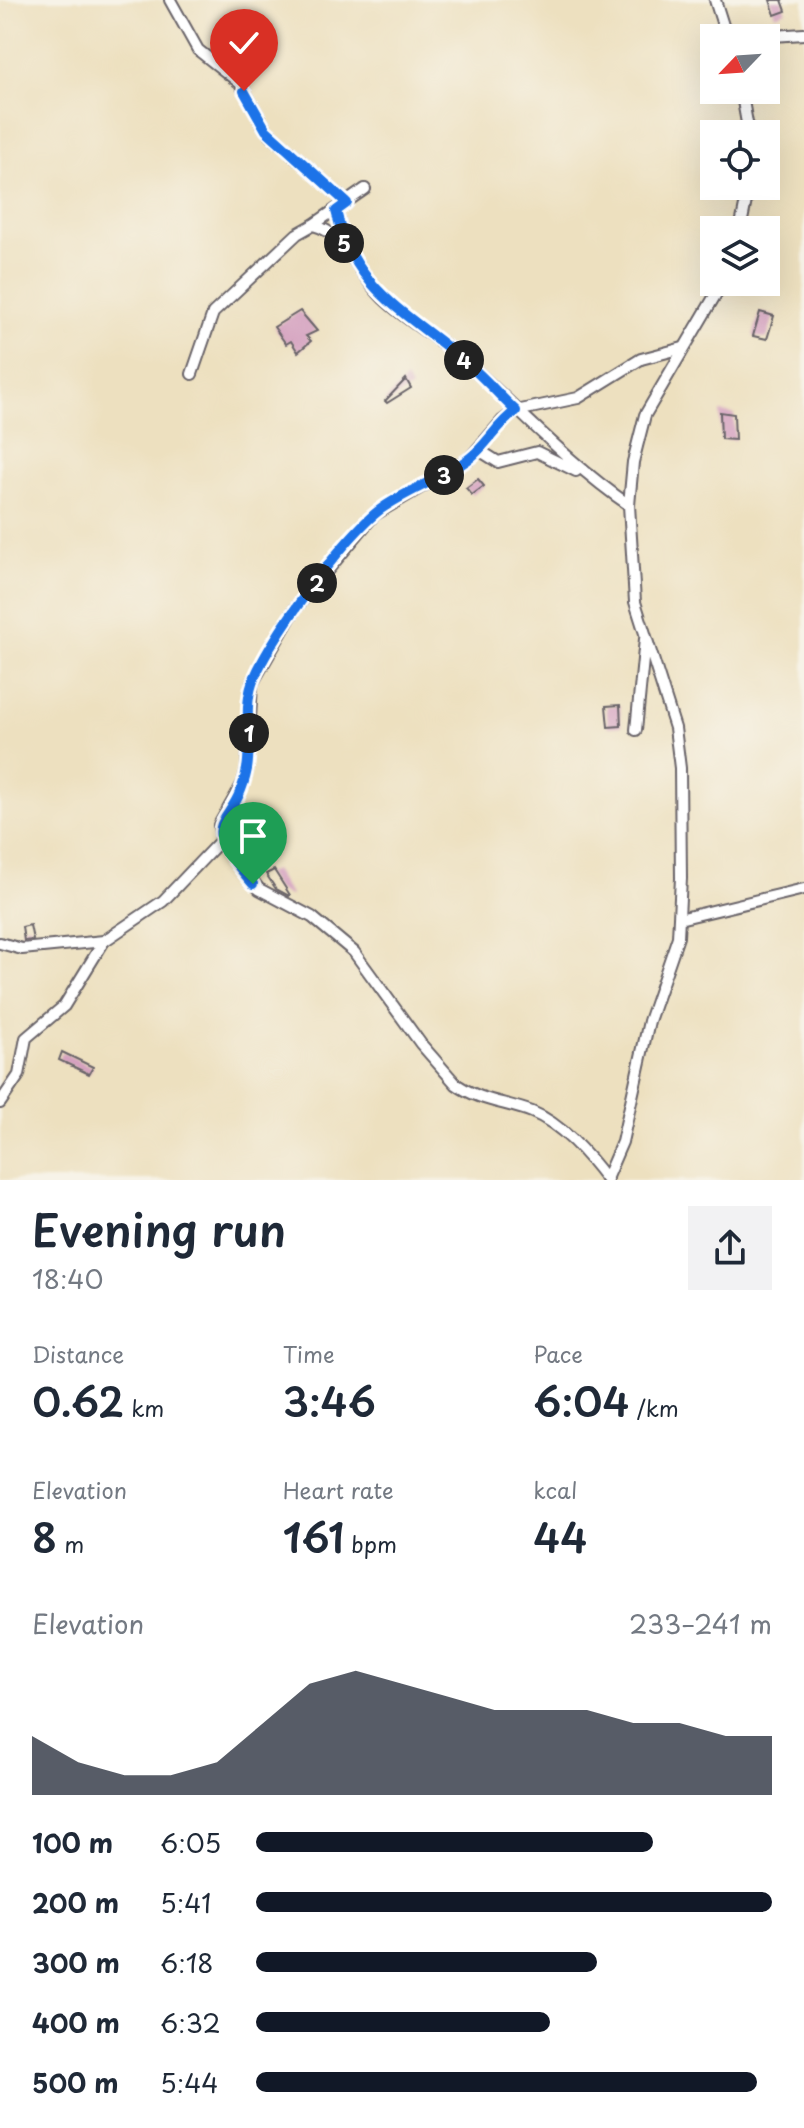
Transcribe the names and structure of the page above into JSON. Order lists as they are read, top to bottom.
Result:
{
  "north": "bottom left",
  "page": {
    "pins": [
      "5",
      "4",
      "3",
      "2",
      "1"
    ],
    "heading": ["Evening run", "18:40"],
    "stats": [
      ["Distance", "0.62 km"],
      ["Time", "3:46"],
      ["Pace", "6:04 /km"],
      ["Elevation", "8 m"],
      ["Heart rate", "161 bpm"],
      ["kcal", "44"]
    ],
    "chart": ["Elevation", "233–241 m"],
    "list": [
      {
        "name": "100 m",
        "note": "6:05"
      },
      {
        "name": "200 m",
        "note": "5:41"
      },
      {
        "name": "300 m",
        "note": "6:18"
      },
      {
        "name": "400 m",
        "note": "6:32"
      },
      {
        "name": "500 m",
        "note": "5:44"
      }
    ]
  }
}
